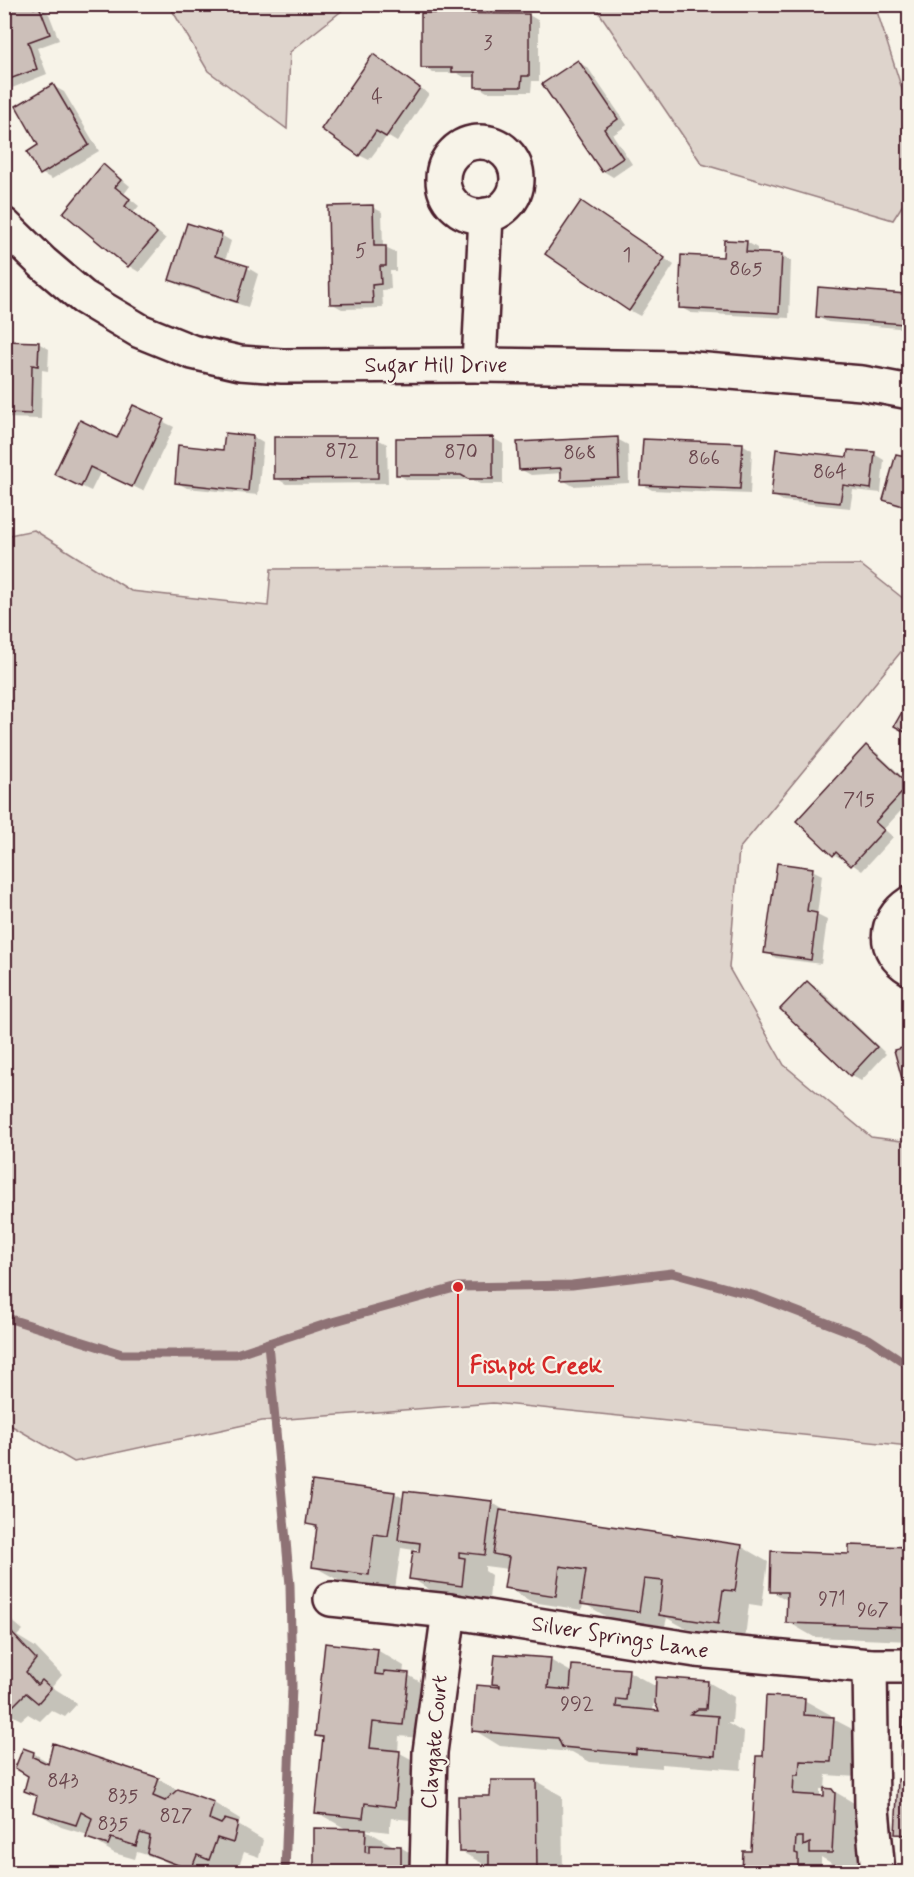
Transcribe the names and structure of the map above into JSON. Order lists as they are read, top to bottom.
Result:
{
  "streets": {
    "street": ["Sugar Hill Drive", "Silver Springs Lane", "Claygate Court"]
  },
  "crossings": [
    ["Silver Springs Lane", "Claygate Court"]
  ],
  "places": ["Fishpot Creek"],
  "house_numbers": [
    "3",
    "4",
    "5",
    "1",
    "865",
    "872",
    "870",
    "868",
    "866",
    "864",
    "715",
    "971",
    "967",
    "992",
    "843",
    "835",
    "827",
    "835"
  ]
}
